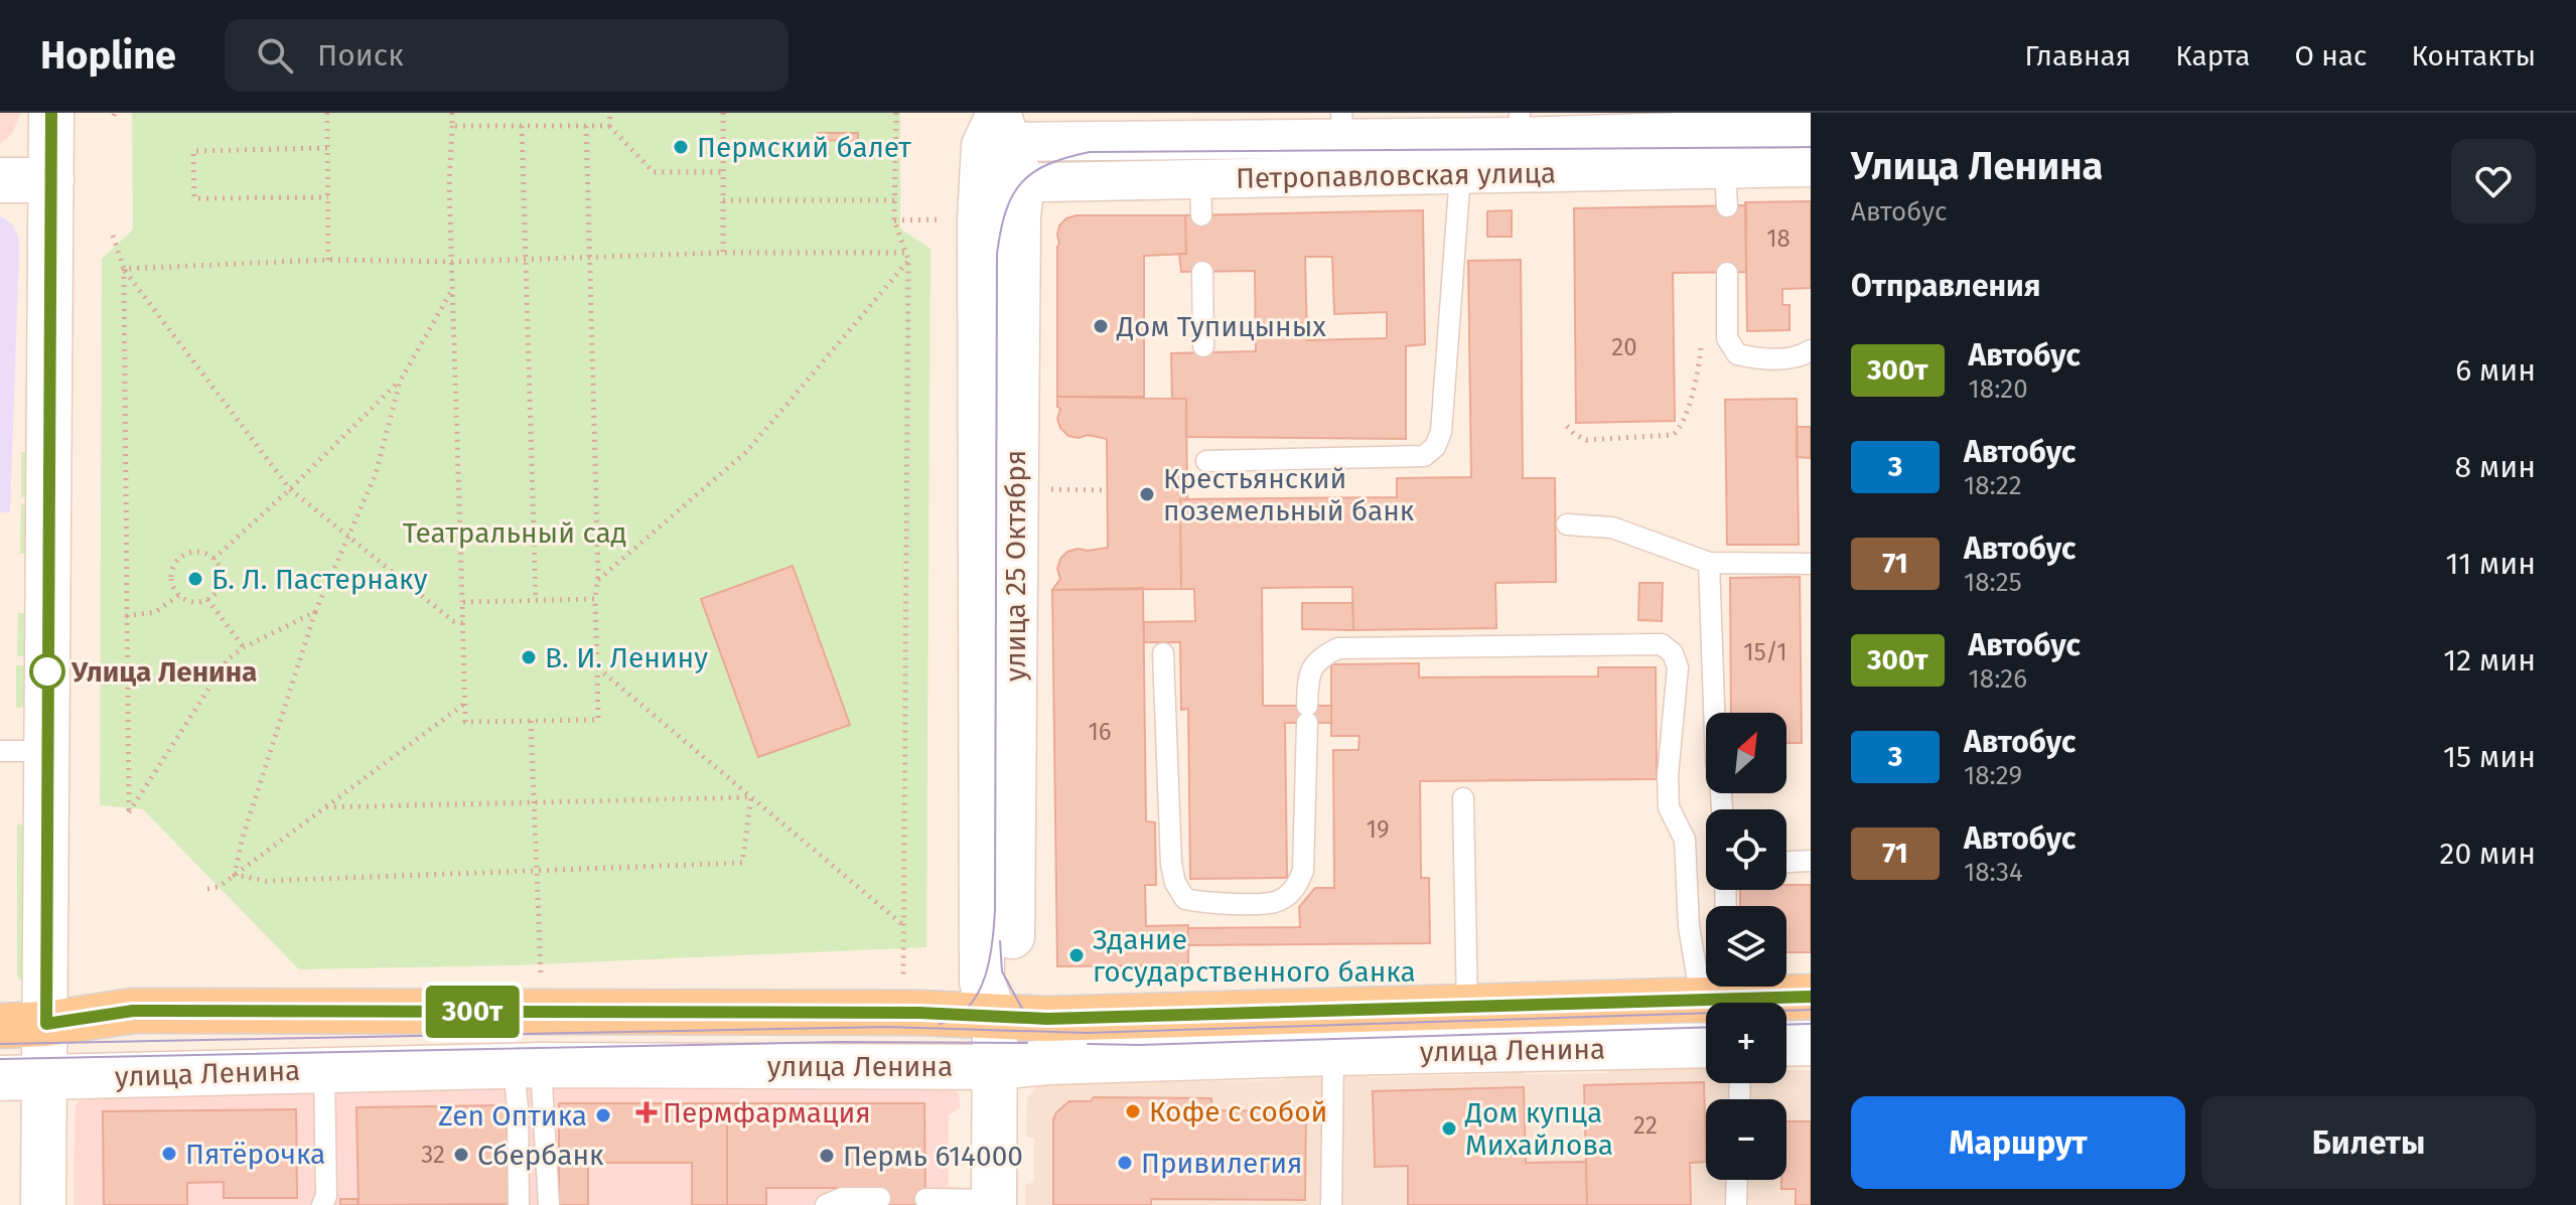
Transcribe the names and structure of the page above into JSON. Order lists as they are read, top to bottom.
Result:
{
  "streets": {
    "main road": ["улица 25 Октября", "улица Ленина"],
    "street": ["Петропавловская улица"]
  },
  "crossings": [
    ["Петропавловская улица", "улица 25 Октября"],
    ["улица 25 Октября", "улица Ленина"]
  ],
  "parks": ["Театральный сад"],
  "places": {
    "other": [
      "Пермский балет",
      "Дом Тупицыных",
      "Крестьянский поземельный банк",
      "Б. Л. Пастернаку",
      "В. И. Ленину",
      "Улица Ленина",
      "Здание государственного банка",
      "Кофе с собой",
      "Zen Оптика",
      "Дом купца Михайлова",
      "Пятёрочка",
      "Сбербанк",
      "Пермь 614000",
      "Привилегия"
    ],
    "health": ["Пермфармация"]
  },
  "lines": ["bus line 300т"],
  "house_numbers": [
    "18",
    "20",
    "15/1",
    "16",
    "19",
    "22",
    "32"
  ],
  "north": "top right",
  "page": {
    "header": "Hopline",
    "search": "Поиск",
    "nav": [
      "Главная",
      "Карта",
      "О нас",
      "Контакты"
    ],
    "on_map": "300т",
    "heading": [
      ["Улица Ленина", "Автобус"],
      "Отправления"
    ],
    "list": [
      {
        "mark": "300т",
        "name": "Автобус",
        "note": "18:20",
        "value": "6 мин"
      },
      {
        "mark": "3",
        "name": "Автобус",
        "note": "18:22",
        "value": "8 мин"
      },
      {
        "mark": "71",
        "name": "Автобус",
        "note": "18:25",
        "value": "11 мин"
      },
      {
        "mark": "300т",
        "name": "Автобус",
        "note": "18:26",
        "value": "12 мин"
      },
      {
        "mark": "3",
        "name": "Автобус",
        "note": "18:29",
        "value": "15 мин"
      },
      {
        "mark": "71",
        "name": "Автобус",
        "note": "18:34",
        "value": "20 мин"
      }
    ],
    "map_buttons": ["+", "−"],
    "buttons": ["Маршрут", "Билеты"]
  }
}
